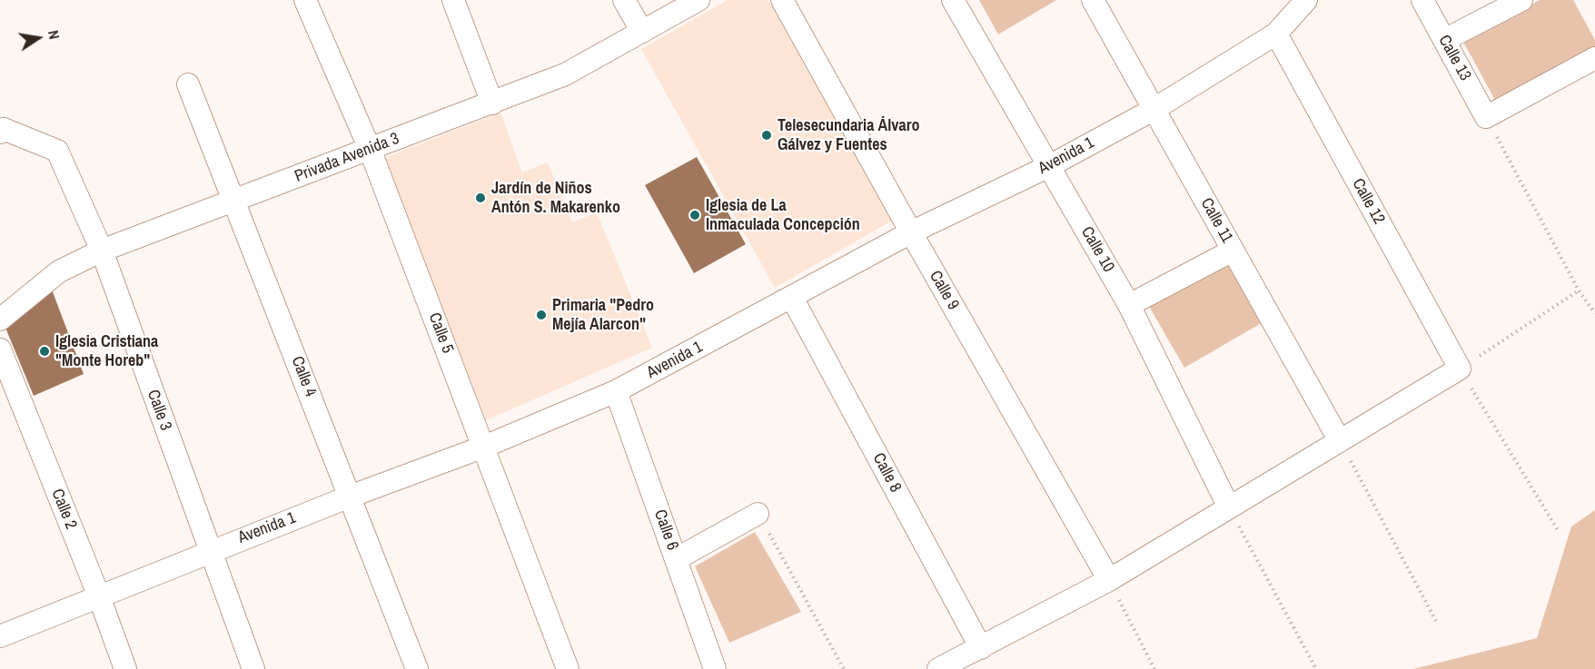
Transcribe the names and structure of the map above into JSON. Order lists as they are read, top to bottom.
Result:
{
  "streets": {
    "street": [
      "Calle 13",
      "Avenida 1",
      "Privada Avenida 3",
      "Calle 12",
      "Calle 11",
      "Calle 10",
      "Calle 9",
      "Calle 5",
      "Calle 4",
      "Calle 3",
      "Calle 8",
      "Calle 2",
      "Calle 6"
    ]
  },
  "crossings": [
    ["Avenida 1", "Calle 12"],
    ["Avenida 1", "Calle 11"],
    ["Avenida 1", "Calle 10"],
    ["Avenida 1", "Calle 9"],
    ["Avenida 1", "Calle 5"],
    ["Avenida 1", "Calle 4"],
    ["Avenida 1", "Calle 3"],
    ["Avenida 1", "Calle 8"],
    ["Avenida 1", "Calle 2"],
    ["Avenida 1", "Calle 6"],
    ["Privada Avenida 3", "Calle 5"],
    ["Privada Avenida 3", "Calle 4"],
    ["Privada Avenida 3", "Calle 3"]
  ],
  "places": [
    "Telesecundaria Álvaro Gálvez y Fuentes",
    "Jardín de Niños Antón S. Makarenko",
    "Iglesia de La Inmaculada Concepción",
    "Primaria \"Pedro Mejía Alarcon\"",
    "Iglesia Cristiana \"Monte Horeb\""
  ],
  "north": "right"
}
